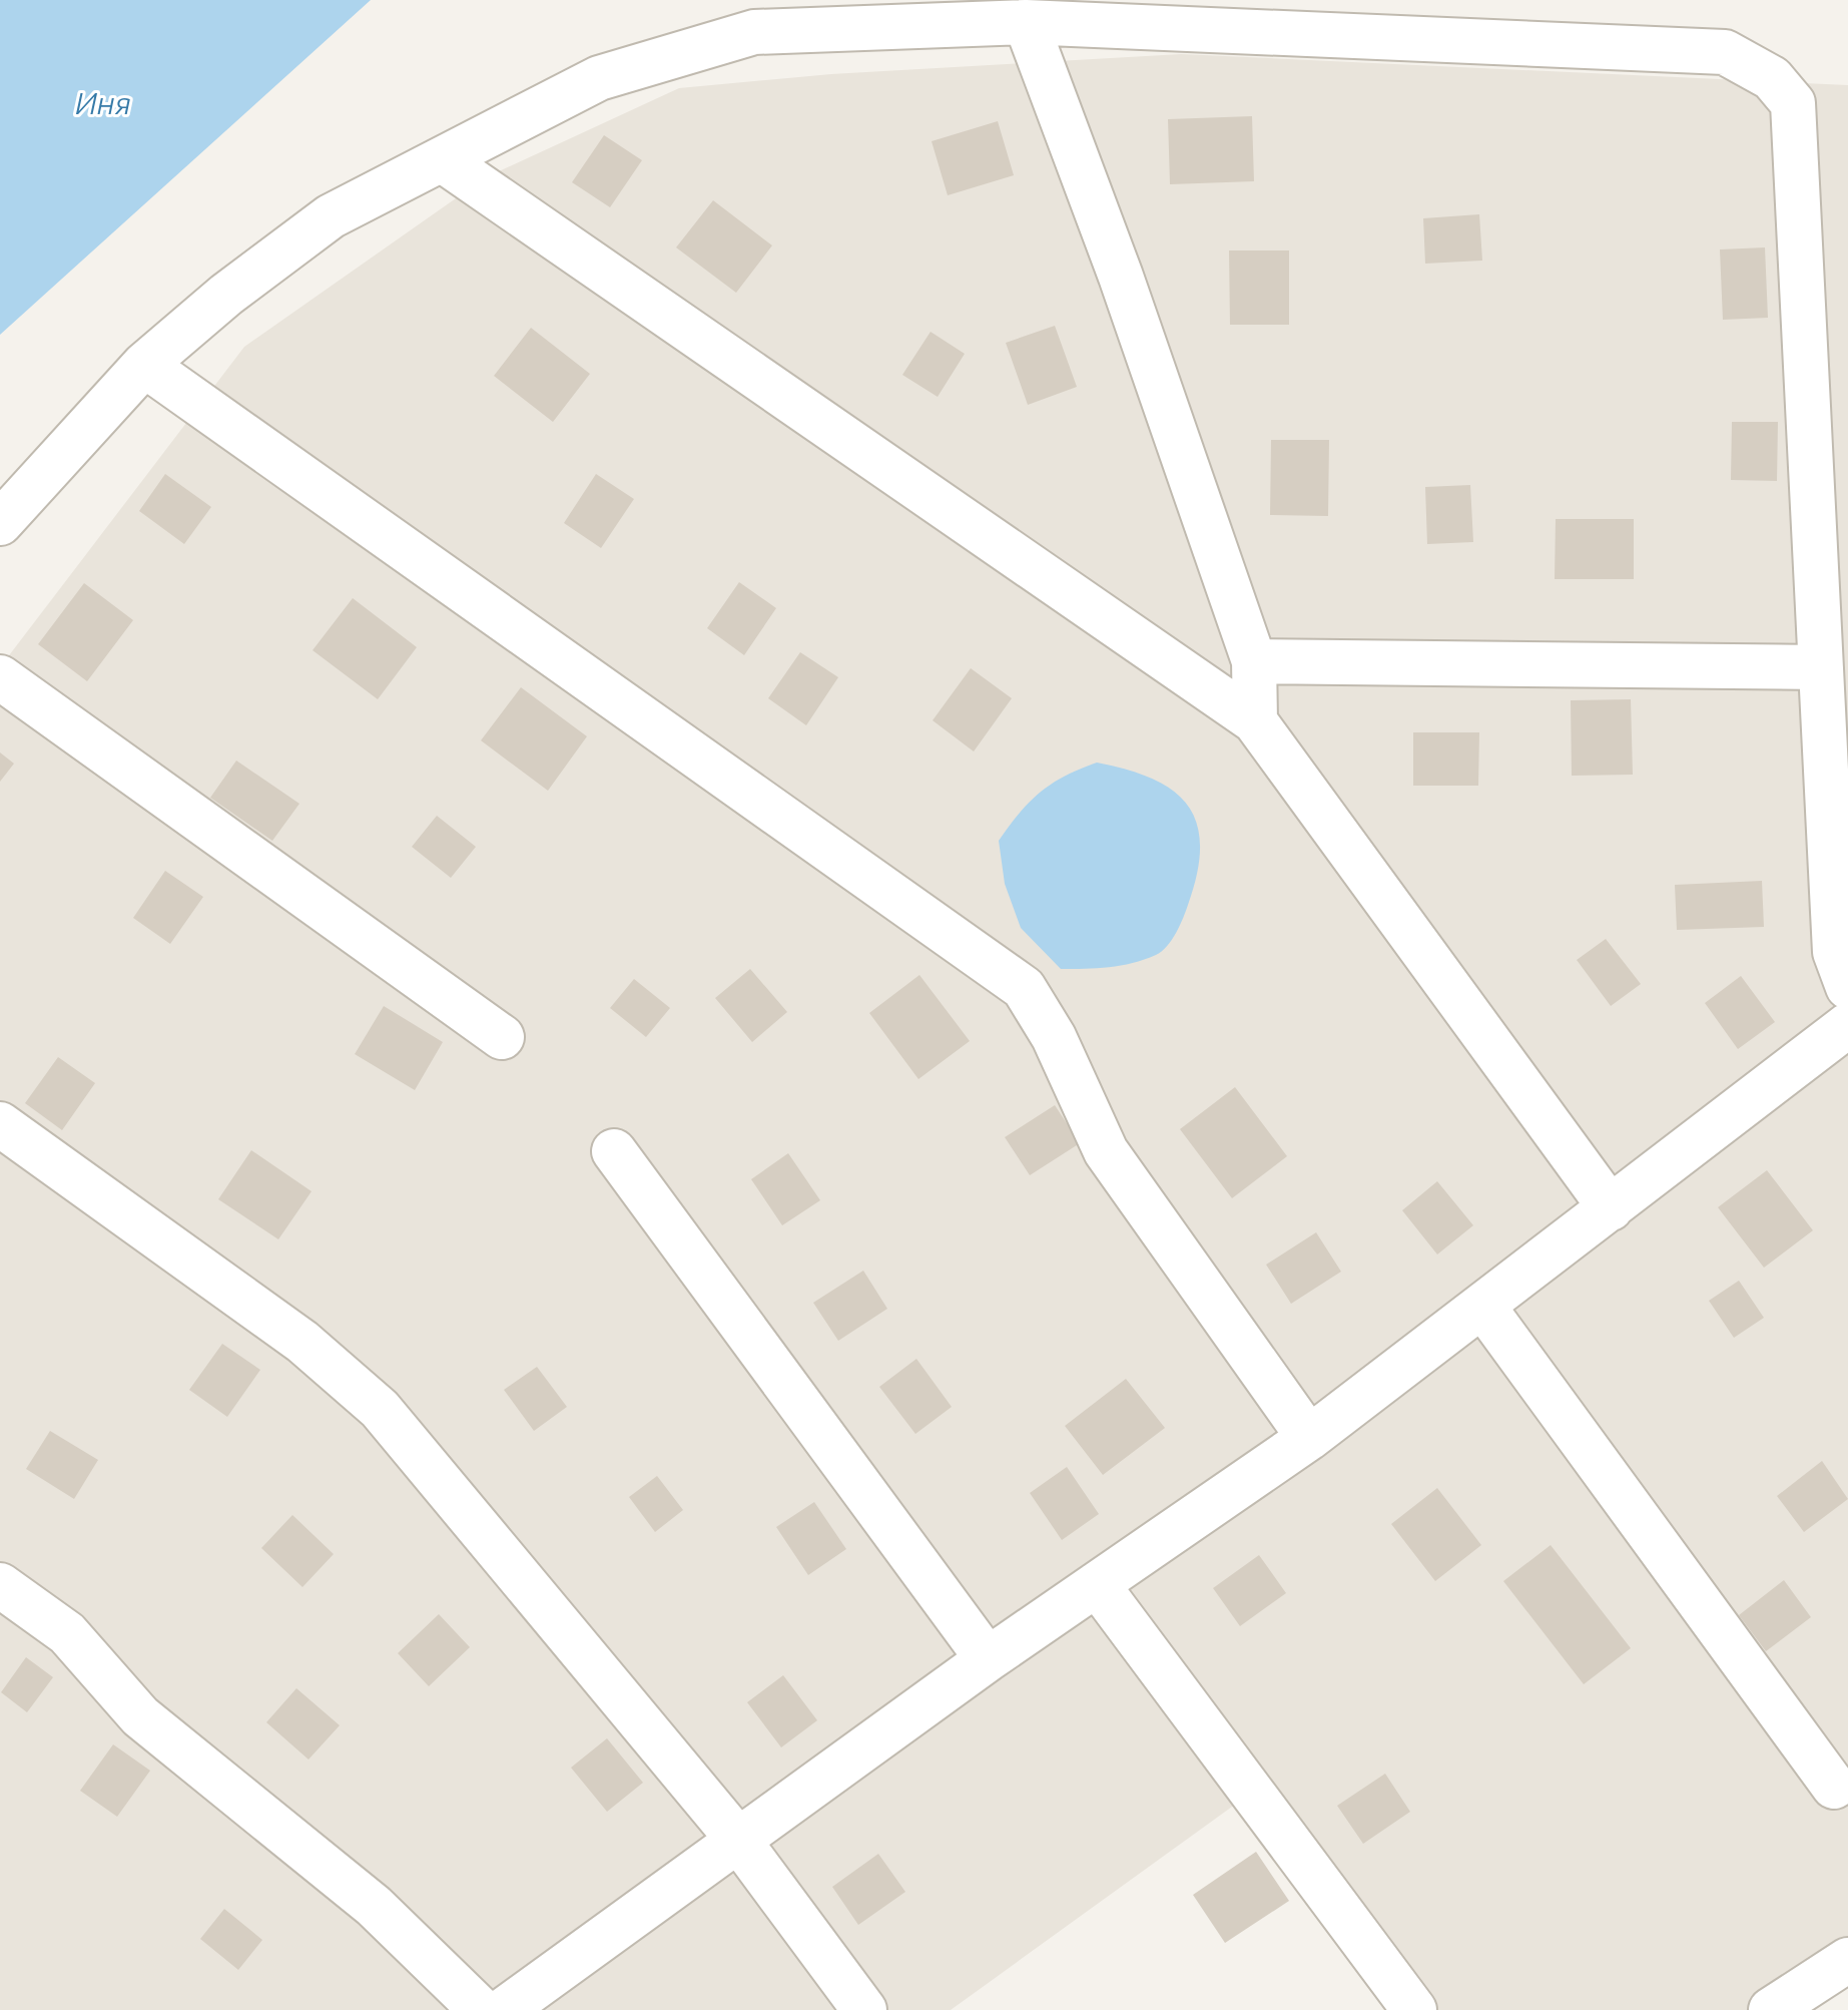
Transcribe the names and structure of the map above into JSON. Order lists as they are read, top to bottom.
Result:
{
  "water": ["Иня"]
}
